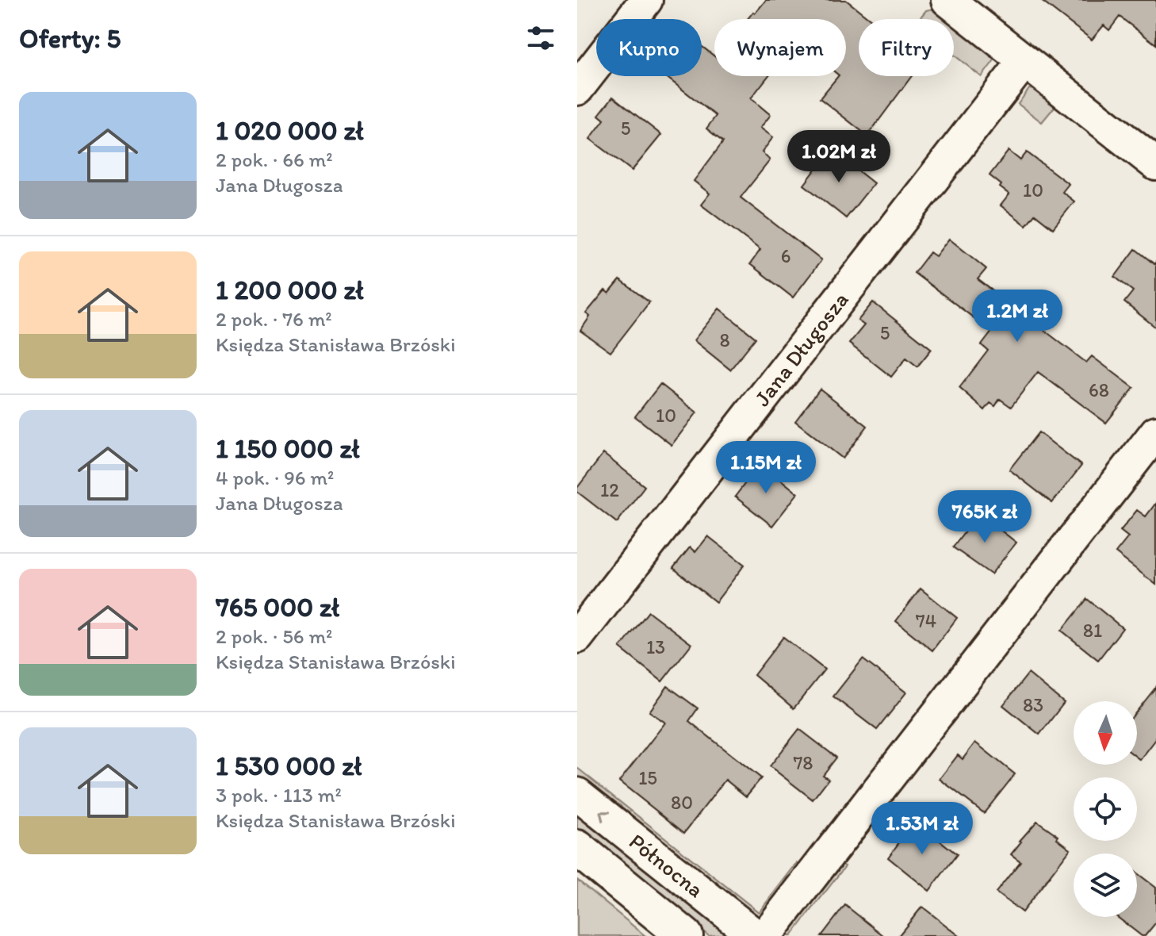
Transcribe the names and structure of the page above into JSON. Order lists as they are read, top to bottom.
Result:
{
  "streets": {
    "main road": ["Północna"],
    "street": ["Jana Długosza"]
  },
  "one_way": ["Północna"],
  "house_numbers": [
    "5",
    "10",
    "6",
    "5",
    "8",
    "68",
    "10",
    "12",
    "74",
    "81",
    "13",
    "83",
    "78",
    "15",
    "80"
  ],
  "north": "bottom",
  "page": {
    "heading": "Oferty: 5",
    "chip": ["Kupno", "Wynajem", "Filtry"],
    "list": [
      {
        "name": "1 020 000 zł",
        "note": "2 pok. · 66 m² · Jana Długosza"
      },
      {
        "name": "1 200 000 zł",
        "note": "2 pok. · 76 m² · Księdza Stanisława Brzóski"
      },
      {
        "name": "1 150 000 zł",
        "note": "4 pok. · 96 m² · Jana Długosza"
      },
      {
        "name": "765 000 zł",
        "note": "2 pok. · 56 m² · Księdza Stanisława Brzóski"
      },
      {
        "name": "1 530 000 zł",
        "note": "3 pok. · 113 m² · Księdza Stanisława Brzóski"
      }
    ],
    "price": [
      "1.02M zł",
      "1.2M zł",
      "1.15M zł",
      "765K zł",
      "1.53M zł"
    ]
  }
}
